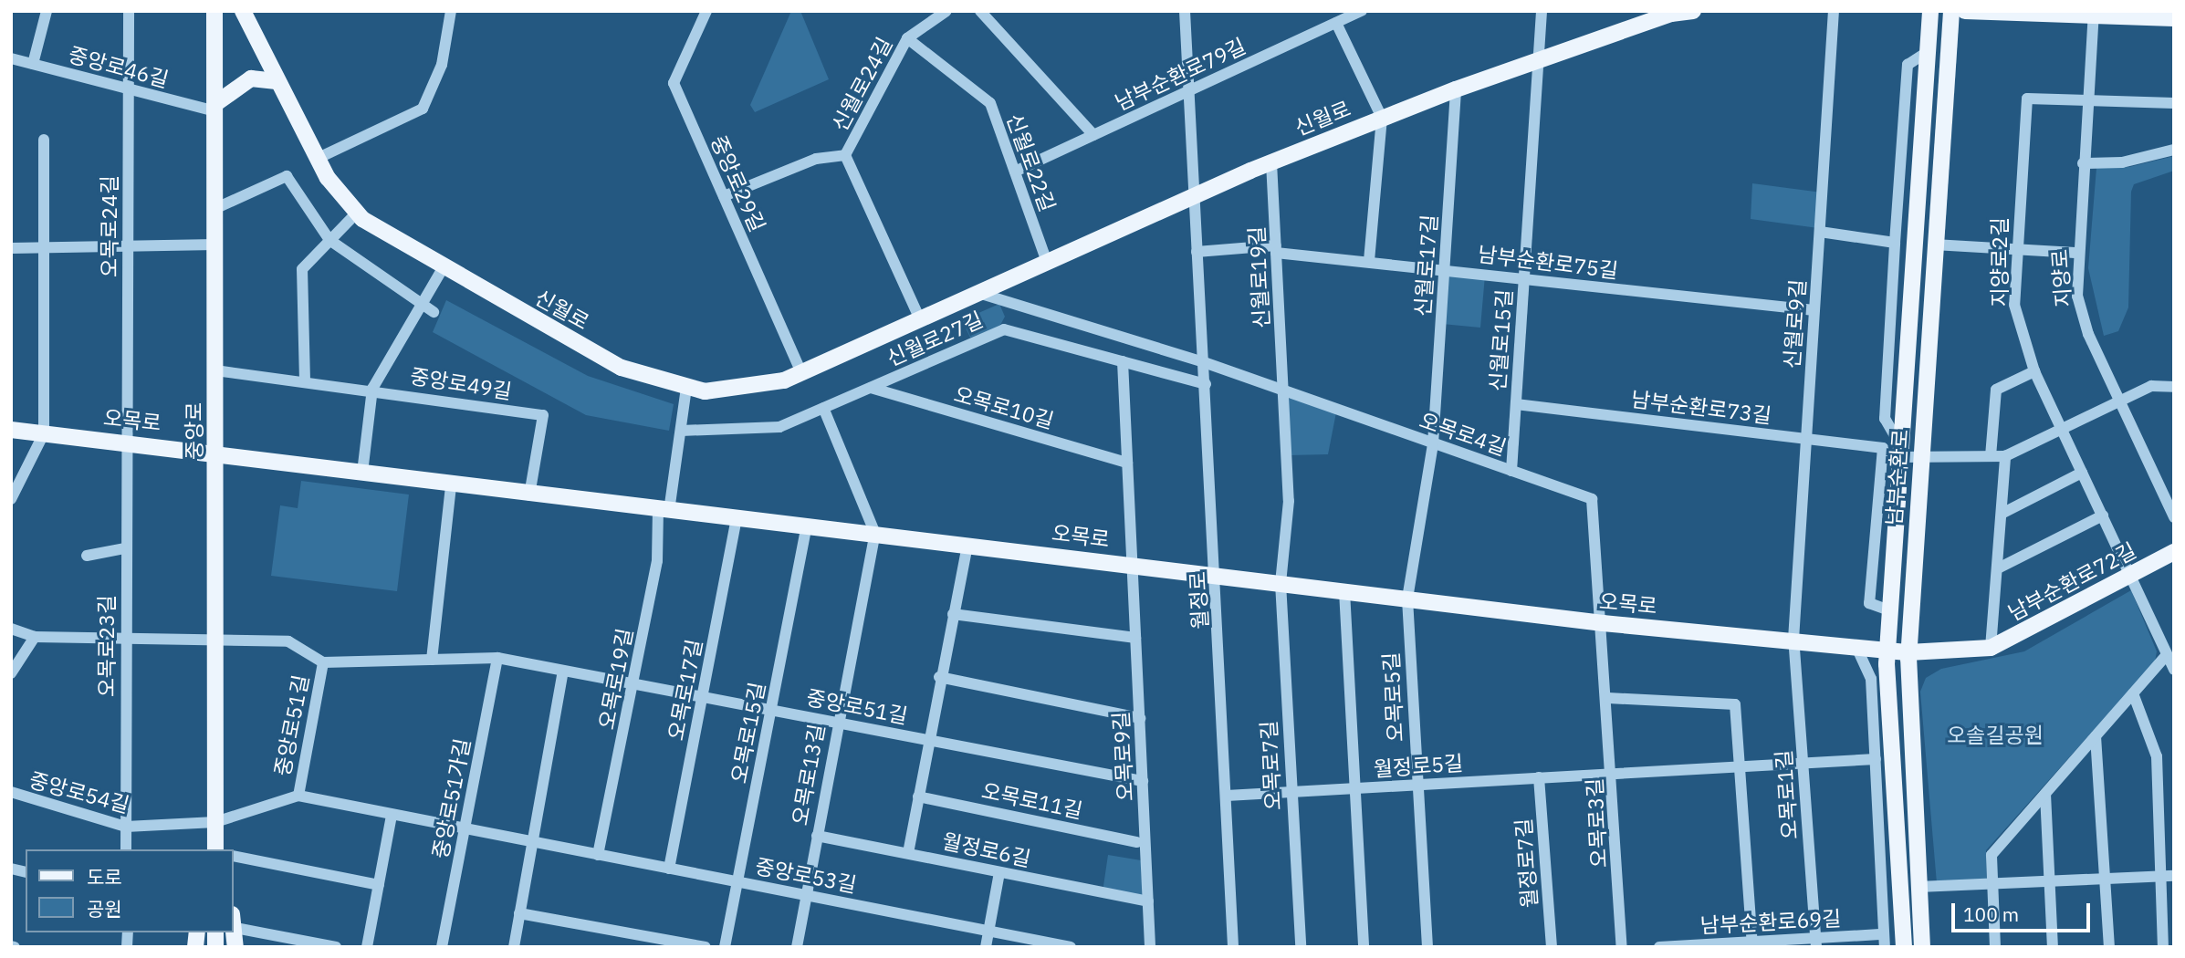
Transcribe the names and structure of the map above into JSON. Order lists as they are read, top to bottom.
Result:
{
  "streets": {
    "main road": [
      "신월로",
      "오목로",
      "중앙로",
      "남부순환로",
      "남부순환로72길"
    ],
    "street": [
      "중앙로46길",
      "남부순환로79길",
      "신월로24길",
      "신월로22길",
      "중앙로29길",
      "오목로24길",
      "남부순환로75길",
      "지양로2길",
      "신월로17길",
      "신월로19길",
      "지양로",
      "신월로9길",
      "신월로27길",
      "신월로15길",
      "중앙로49길",
      "오목로10길",
      "남부순환로73길",
      "오목로4길",
      "월정로",
      "오목로23길",
      "오목로19길",
      "오목로17길",
      "오목로5길",
      "중앙로51길",
      "오목로15길",
      "오목로9길",
      "오목로7길",
      "월정로5길",
      "오목로13길",
      "중앙로54길",
      "오목로1길",
      "중앙로51가길",
      "오목로11길",
      "오목로3길",
      "월정로6길",
      "월정로7길",
      "중앙로53길",
      "남부순환로69길"
    ]
  },
  "crossings": [
    ["중앙로46길", "오목로24길"],
    ["중앙로46길", "중앙로"],
    ["남부순환로79길", "신월로22길"],
    ["남부순환로79길", "월정로"],
    ["신월로24길", "신월로"],
    ["신월로24길", "신월로22길"],
    ["신월로24길", "중앙로29길"],
    ["신월로", "신월로22길"],
    ["신월로", "중앙로29길"],
    ["신월로", "신월로17길"],
    ["신월로", "신월로19길"],
    ["신월로", "신월로15길"],
    ["신월로", "중앙로49길"],
    ["신월로", "월정로"],
    ["오목로24길", "오목로"],
    ["오목로24길", "오목로23길"],
    ["남부순환로75길", "신월로17길"],
    ["남부순환로75길", "신월로19길"],
    ["남부순환로75길", "신월로9길"],
    ["남부순환로75길", "신월로15길"],
    ["지양로2길", "지양로"],
    ["지양로2길", "남부순환로72길"],
    ["신월로17길", "오목로"],
    ["신월로17길", "오목로4길"],
    ["신월로17길", "오목로5길"],
    ["신월로19길", "오목로4길"],
    ["신월로9길", "남부순환로73길"],
    ["신월로9길", "오목로"],
    ["신월로9길", "오목로1길"],
    ["신월로27길", "오목로10길"],
    ["신월로27길", "월정로"],
    ["신월로15길", "남부순환로73길"],
    ["신월로15길", "오목로4길"],
    ["중앙로49길", "오목로"],
    ["중앙로49길", "중앙로"],
    ["남부순환로73길", "남부순환로"],
    ["오목로", "중앙로"],
    ["오목로", "오목로4길"],
    ["오목로", "남부순환로"],
    ["오목로", "남부순환로72길"],
    ["오목로", "월정로"],
    ["오목로", "오목로23길"],
    ["오목로", "오목로19길"],
    ["오목로", "오목로17길"],
    ["오목로", "오목로5길"],
    ["오목로", "오목로15길"],
    ["오목로", "오목로9길"],
    ["오목로", "오목로7길"],
    ["오목로", "오목로13길"],
    ["오목로", "오목로1길"],
    ["오목로", "오목로3길"],
    ["중앙로", "중앙로51길"],
    ["중앙로", "중앙로54길"],
    ["중앙로", "중앙로53길"],
    ["오목로4길", "월정로"],
    ["오목로4길", "오목로3길"],
    ["남부순환로", "남부순환로72길"],
    ["월정로", "월정로5길"],
    ["오목로23길", "중앙로51길"],
    ["오목로23길", "중앙로54길"],
    ["오목로19길", "중앙로51길"],
    ["오목로19길", "중앙로53길"],
    ["오목로17길", "중앙로51길"],
    ["오목로17길", "중앙로53길"],
    ["오목로5길", "월정로5길"],
    ["중앙로51길", "오목로15길"],
    ["중앙로51길", "오목로9길"],
    ["중앙로51길", "오목로13길"],
    ["중앙로51길", "중앙로51가길"],
    ["중앙로51길", "중앙로53길"],
    ["오목로15길", "중앙로53길"],
    ["오목로9길", "월정로6길"],
    ["오목로7길", "월정로5길"],
    ["월정로5길", "오목로1길"],
    ["월정로5길", "오목로3길"],
    ["월정로5길", "월정로7길"],
    ["오목로13길", "월정로6길"],
    ["오목로13길", "중앙로53길"],
    ["중앙로54길", "중앙로53길"],
    ["오목로1길", "남부순환로69길"],
    ["중앙로51가길", "중앙로53길"]
  ],
  "parks": ["오솔길공원"],
  "legend": ["도로", "공원"],
  "scale_bar": "100 m"
}
